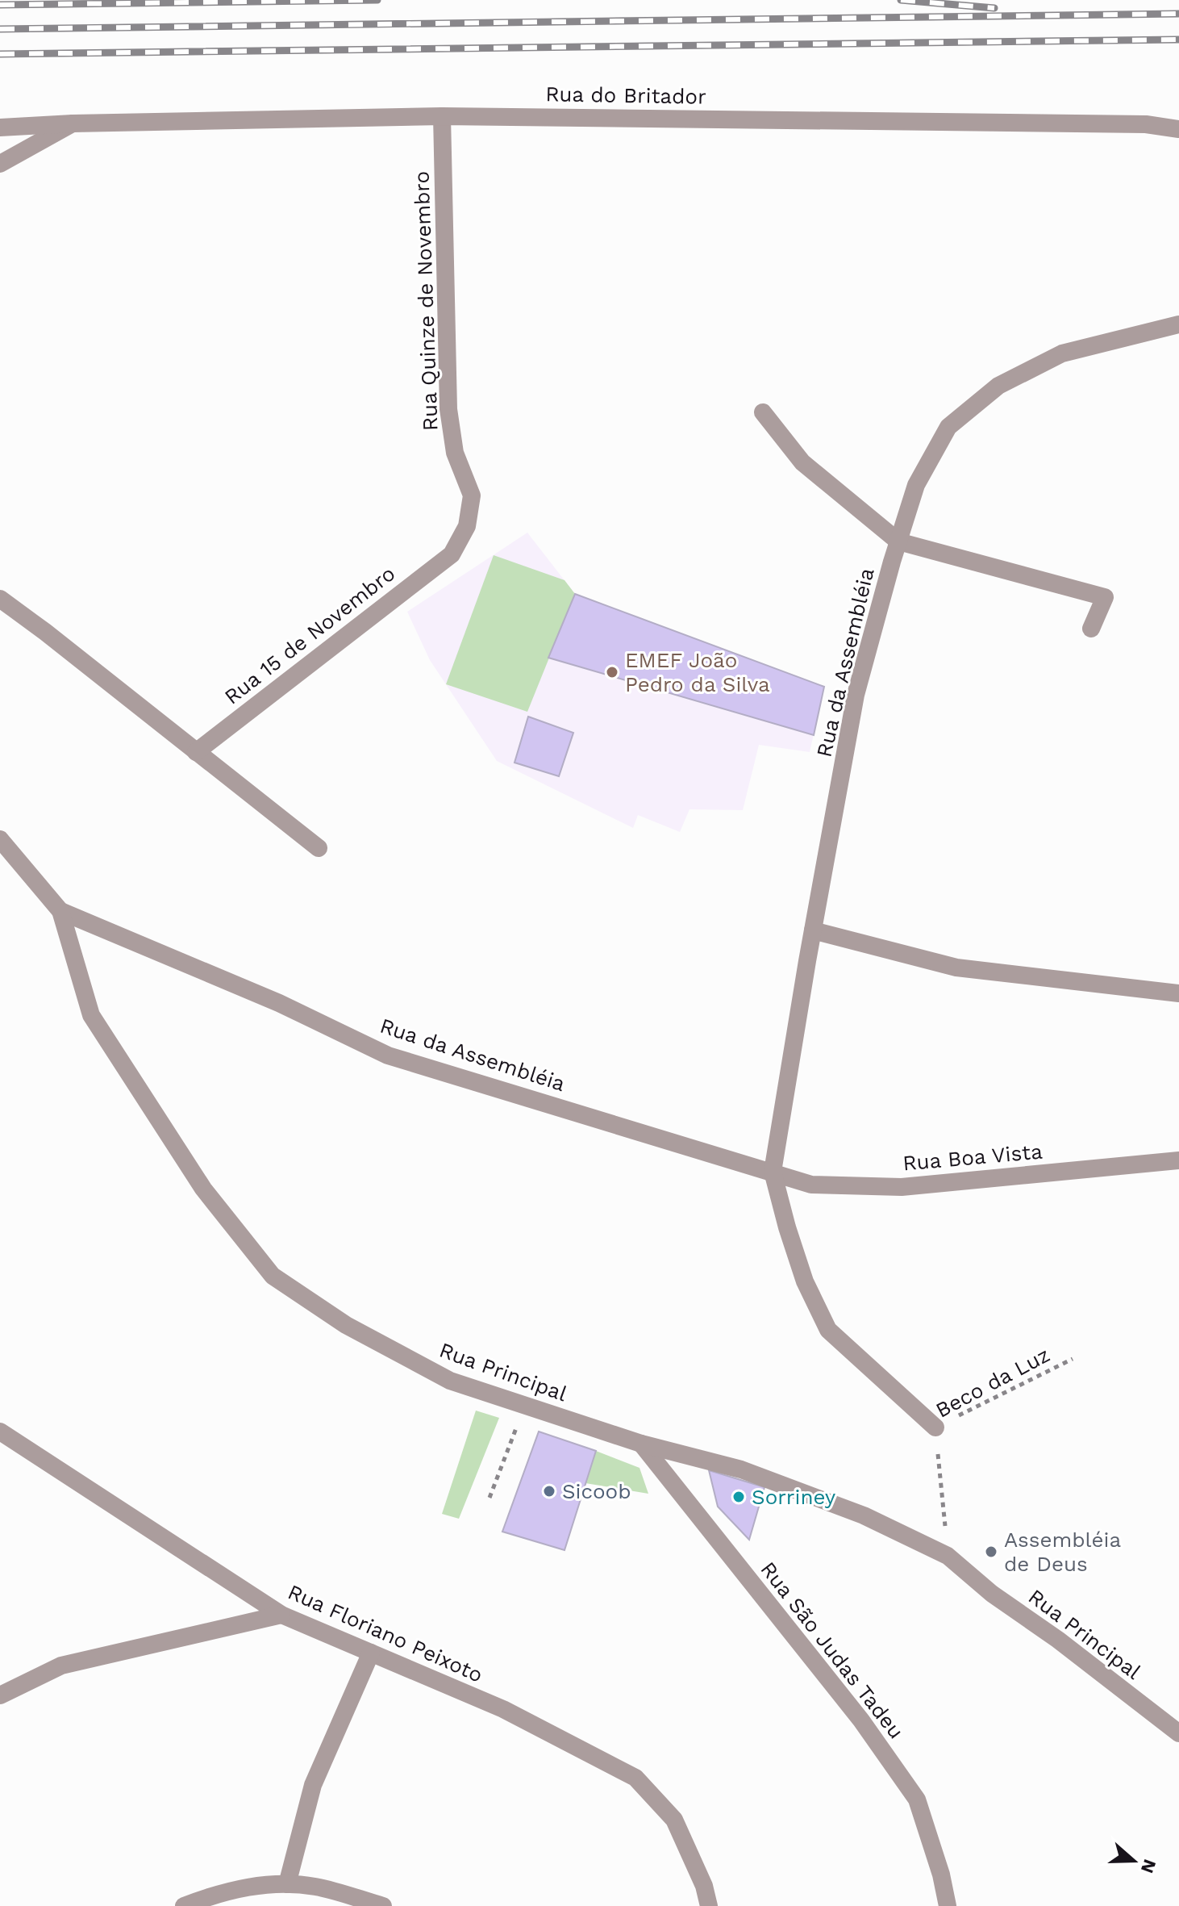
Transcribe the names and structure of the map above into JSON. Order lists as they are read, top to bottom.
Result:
{
  "streets": {
    "street": [
      "Rua do Britador",
      "Rua Quinze de Novembro",
      "Rua 15 de Novembro",
      "Rua da Assembléia",
      "Rua Boa Vista",
      "Rua Principal",
      "Rua Floriano Peixoto",
      "Rua São Judas Tadeu"
    ],
    "path": ["Beco da Luz"]
  },
  "crossings": [
    ["Rua do Britador", "Rua Quinze de Novembro"],
    ["Rua Quinze de Novembro", "Rua 15 de Novembro"],
    ["Rua da Assembléia", "Rua Boa Vista"],
    ["Rua da Assembléia", "Rua Principal"],
    ["Rua da Assembléia", "Beco da Luz"],
    ["Rua Principal", "Beco da Luz"],
    ["Rua Principal", "Rua São Judas Tadeu"]
  ],
  "places": [
    "EMEF João Pedro da Silva",
    "Sicoob",
    "Sorriney",
    "Assembléia de Deus"
  ],
  "north": "right"
}
